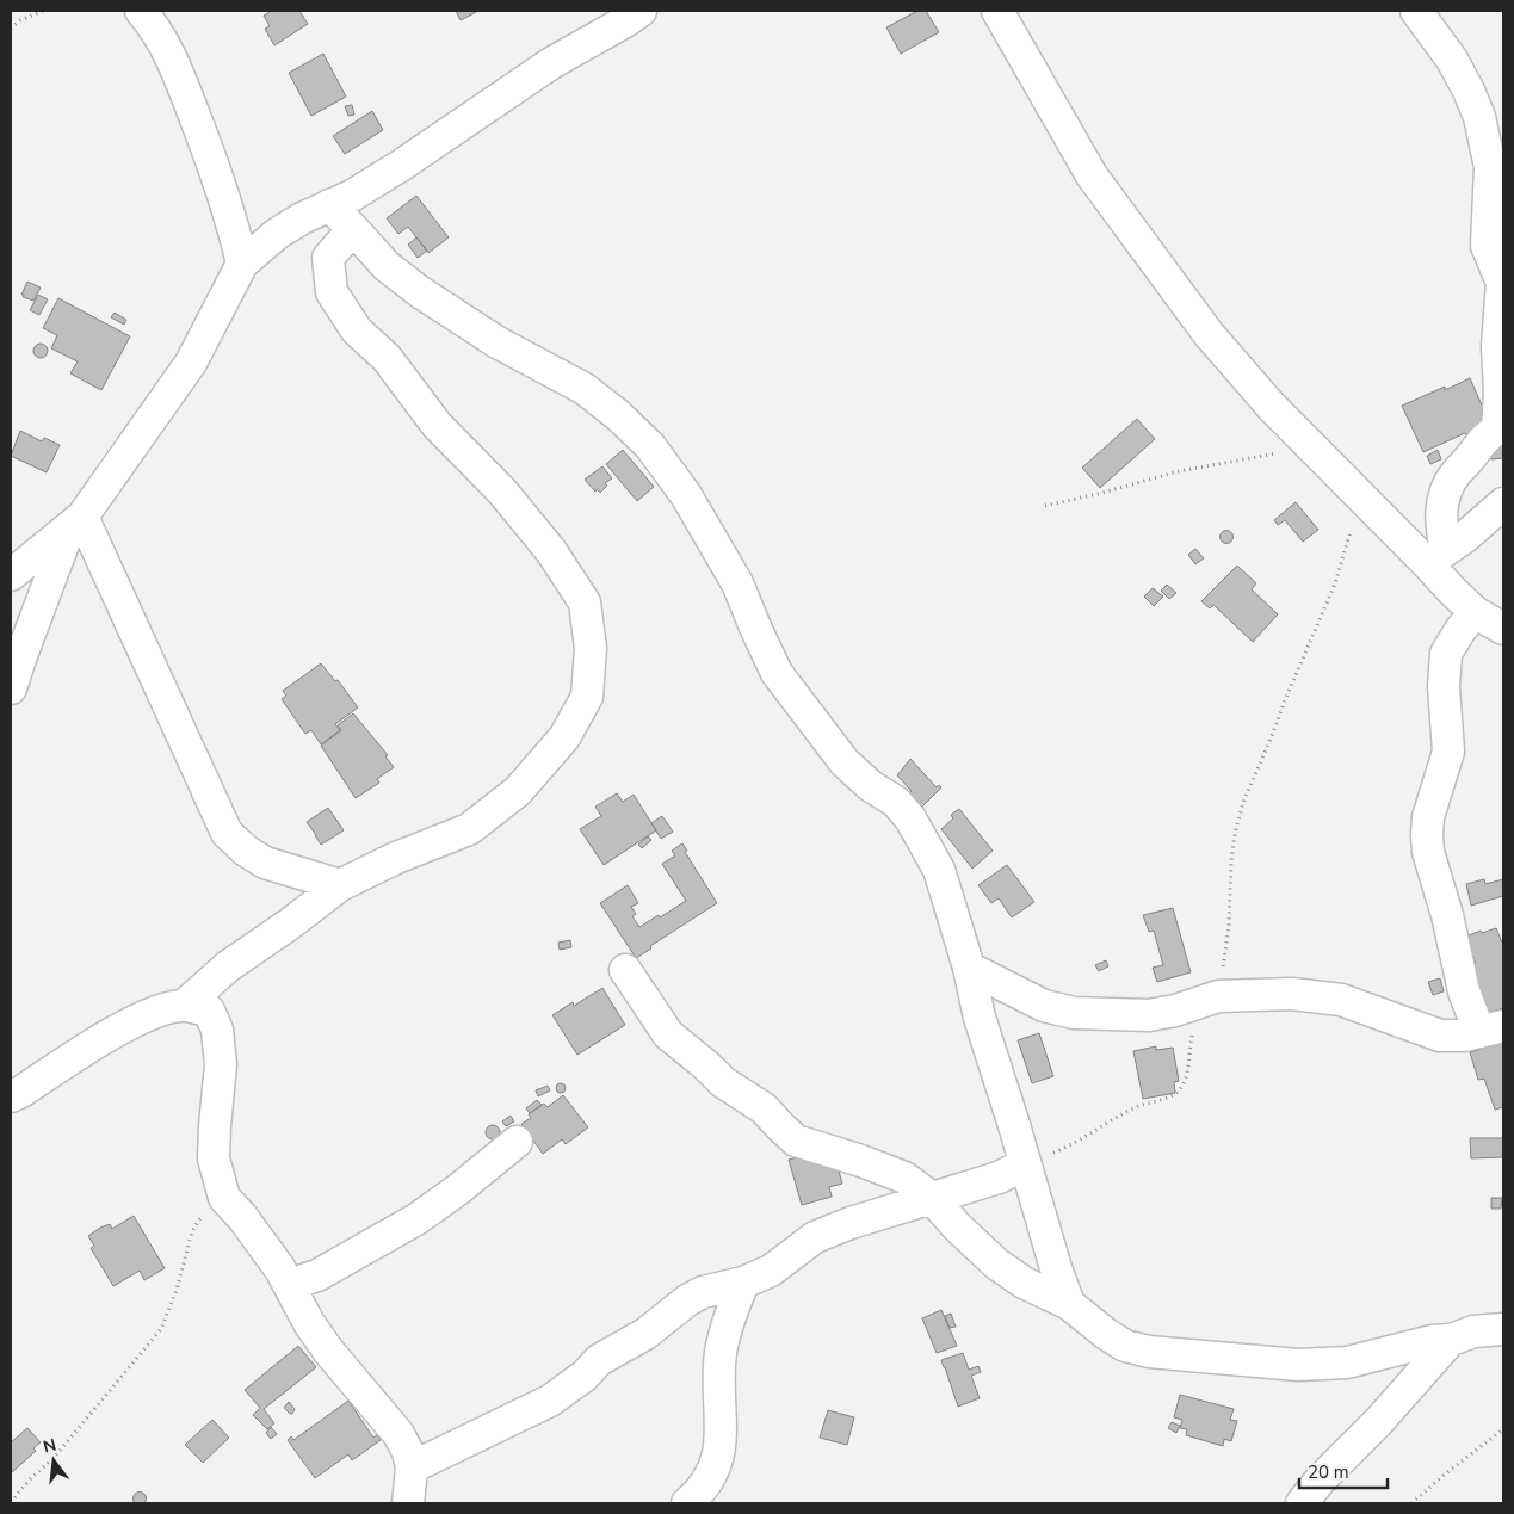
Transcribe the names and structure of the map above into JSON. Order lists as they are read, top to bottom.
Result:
{
  "scale_bar": "20 m",
  "north": "top"
}
